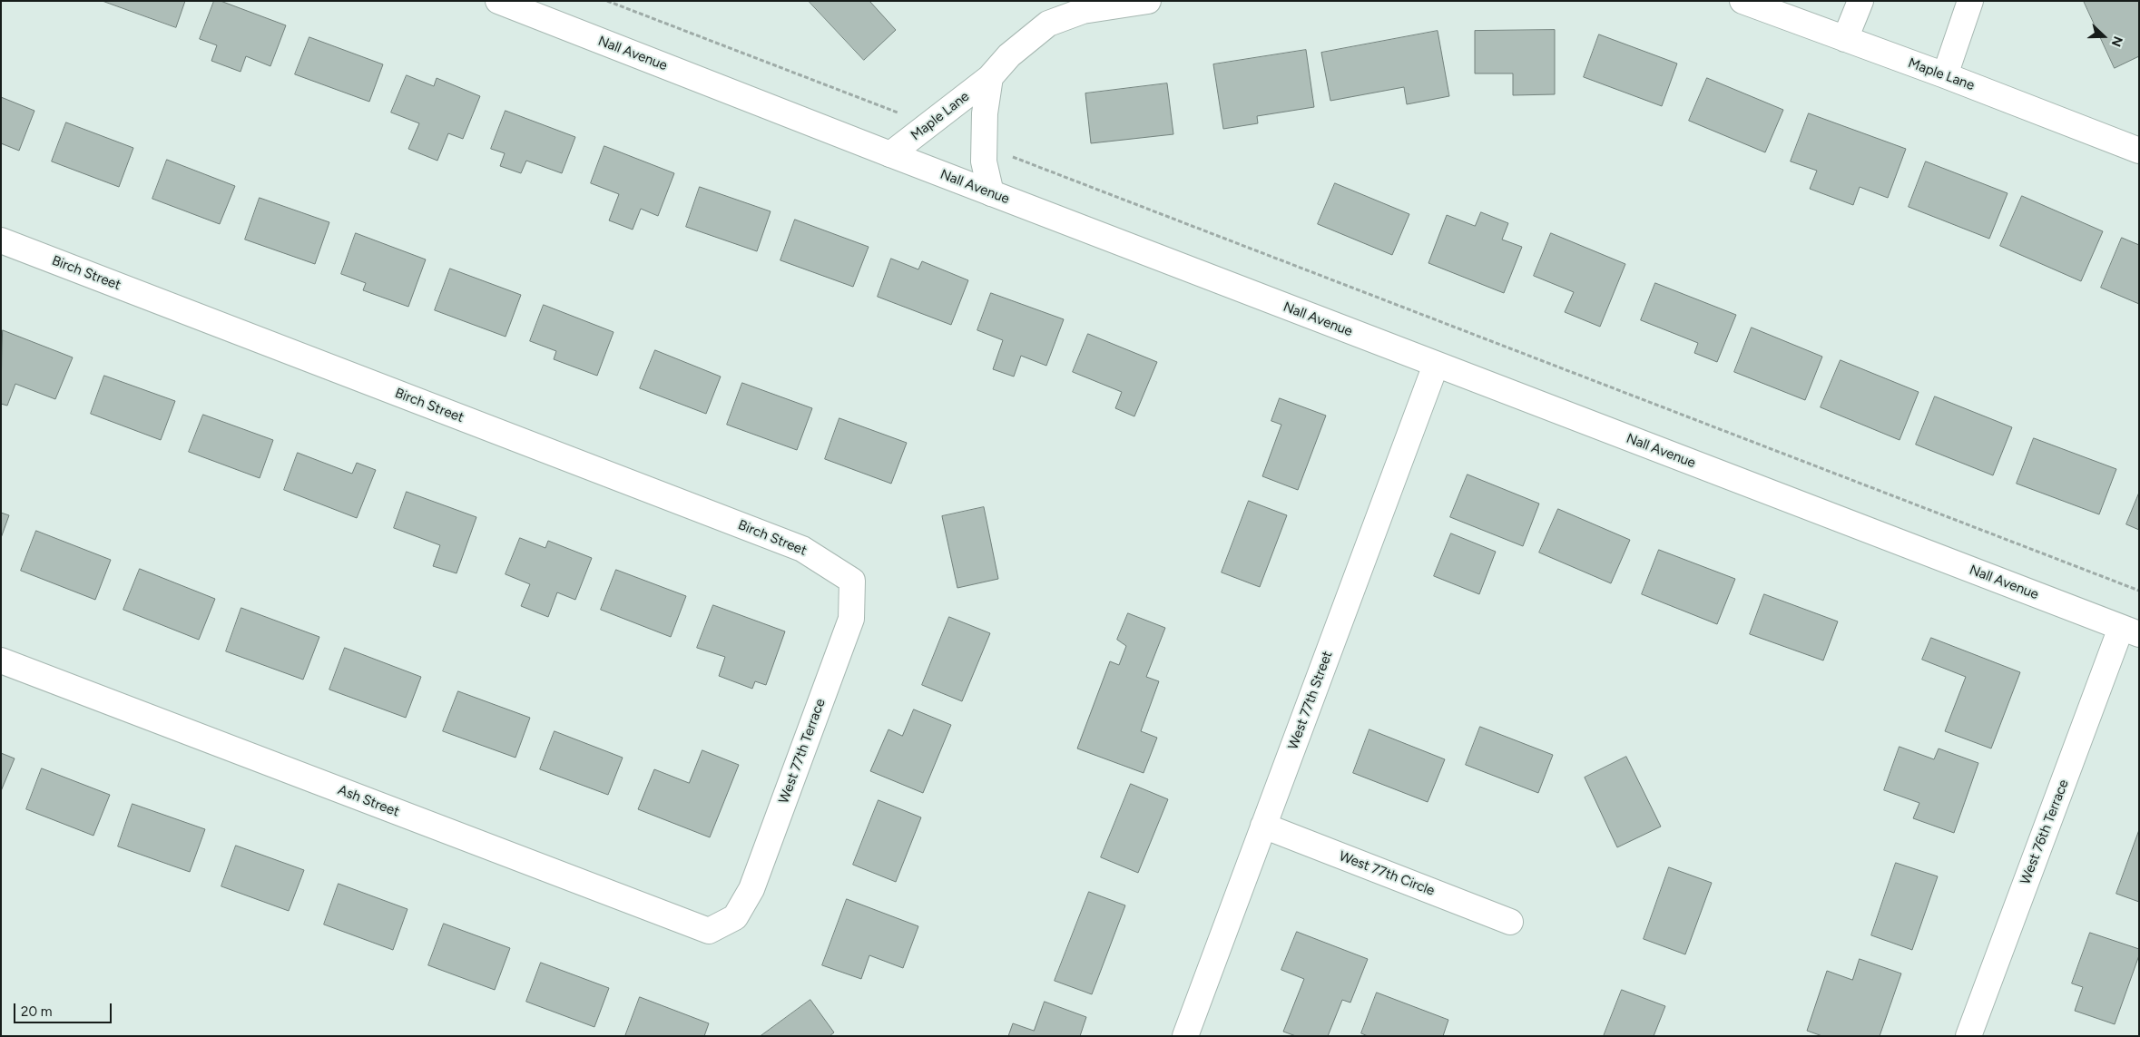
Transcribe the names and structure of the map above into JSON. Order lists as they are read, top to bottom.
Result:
{
  "streets": {
    "street": [
      "Nall Avenue",
      "Maple Lane",
      "Birch Street",
      "West 77th Street",
      "West 77th Terrace",
      "Ash Street",
      "West 76th Terrace",
      "West 77th Circle"
    ]
  },
  "crossings": [
    ["Nall Avenue", "Maple Lane"],
    ["Nall Avenue", "West 77th Street"],
    ["Nall Avenue", "West 76th Terrace"],
    ["Birch Street", "West 77th Terrace"],
    ["West 77th Street", "West 77th Circle"],
    ["West 77th Terrace", "Ash Street"]
  ],
  "scale_bar": "20 m",
  "north": "right"
}
